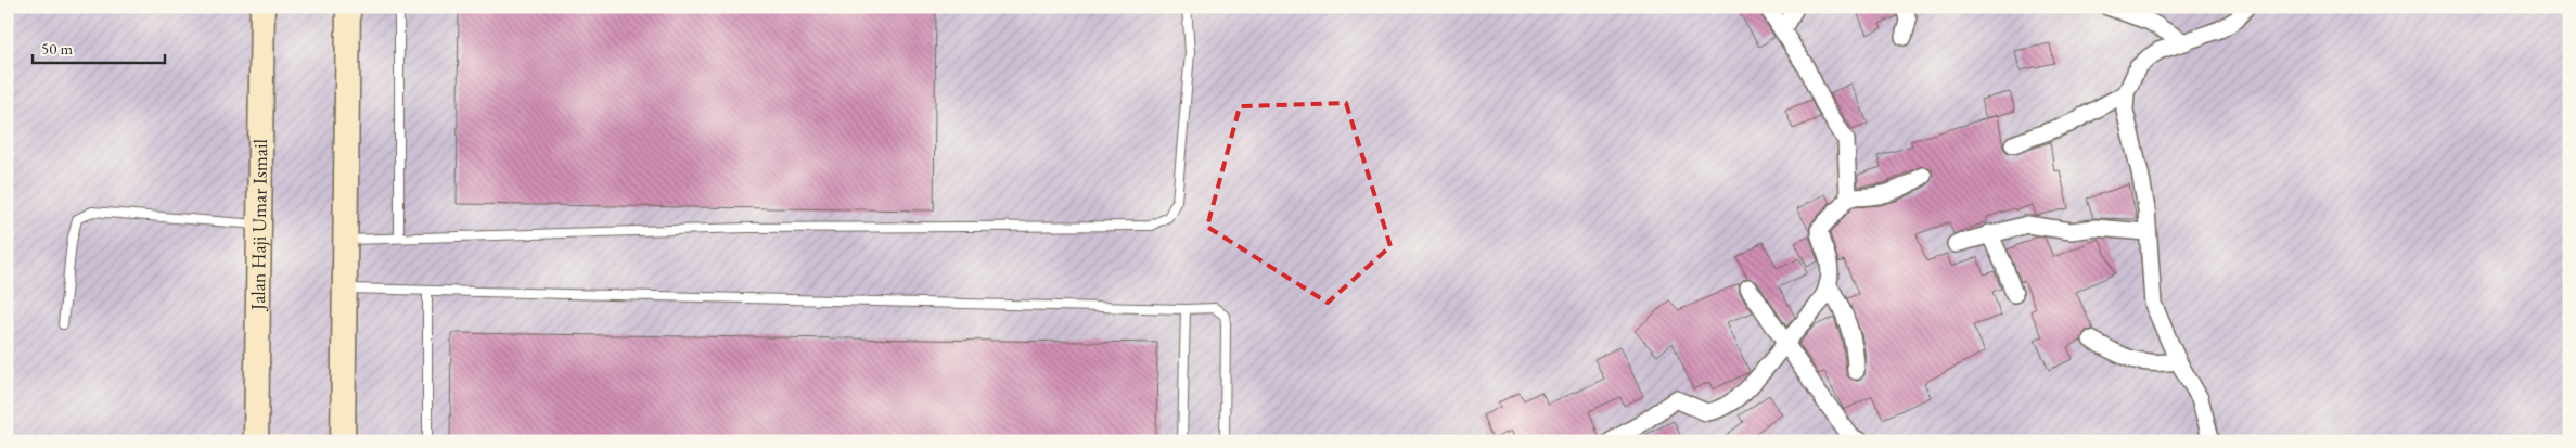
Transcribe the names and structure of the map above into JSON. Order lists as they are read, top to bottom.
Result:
{
  "streets": {
    "main road": ["Jalan Haji Umar Ismail"]
  },
  "scale_bar": "50 m"
}
